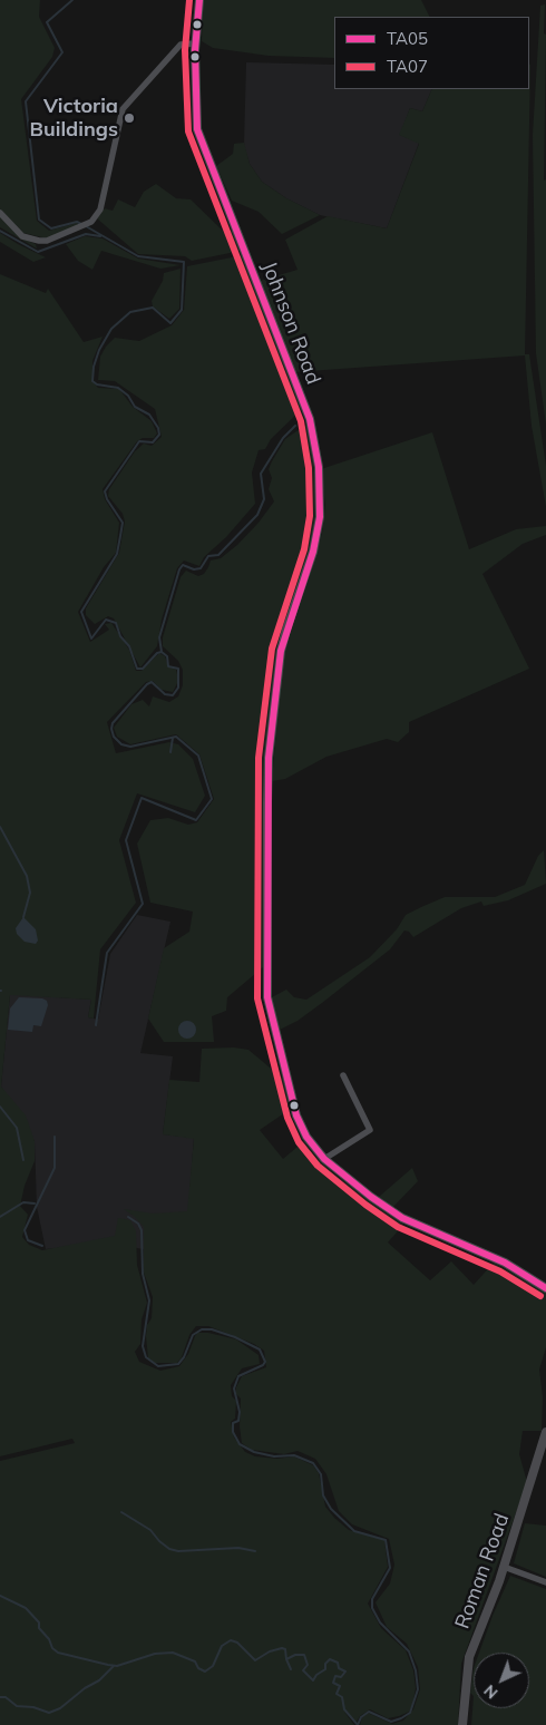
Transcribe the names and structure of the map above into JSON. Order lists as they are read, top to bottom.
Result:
{
  "streets": {
    "street": ["Johnson Road", "Roman Road"]
  },
  "places": ["Victoria Buildings"],
  "lines": ["transit line TA05", "transit line TA07"],
  "legend": ["TA05", "TA07"],
  "north": "bottom left"
}
